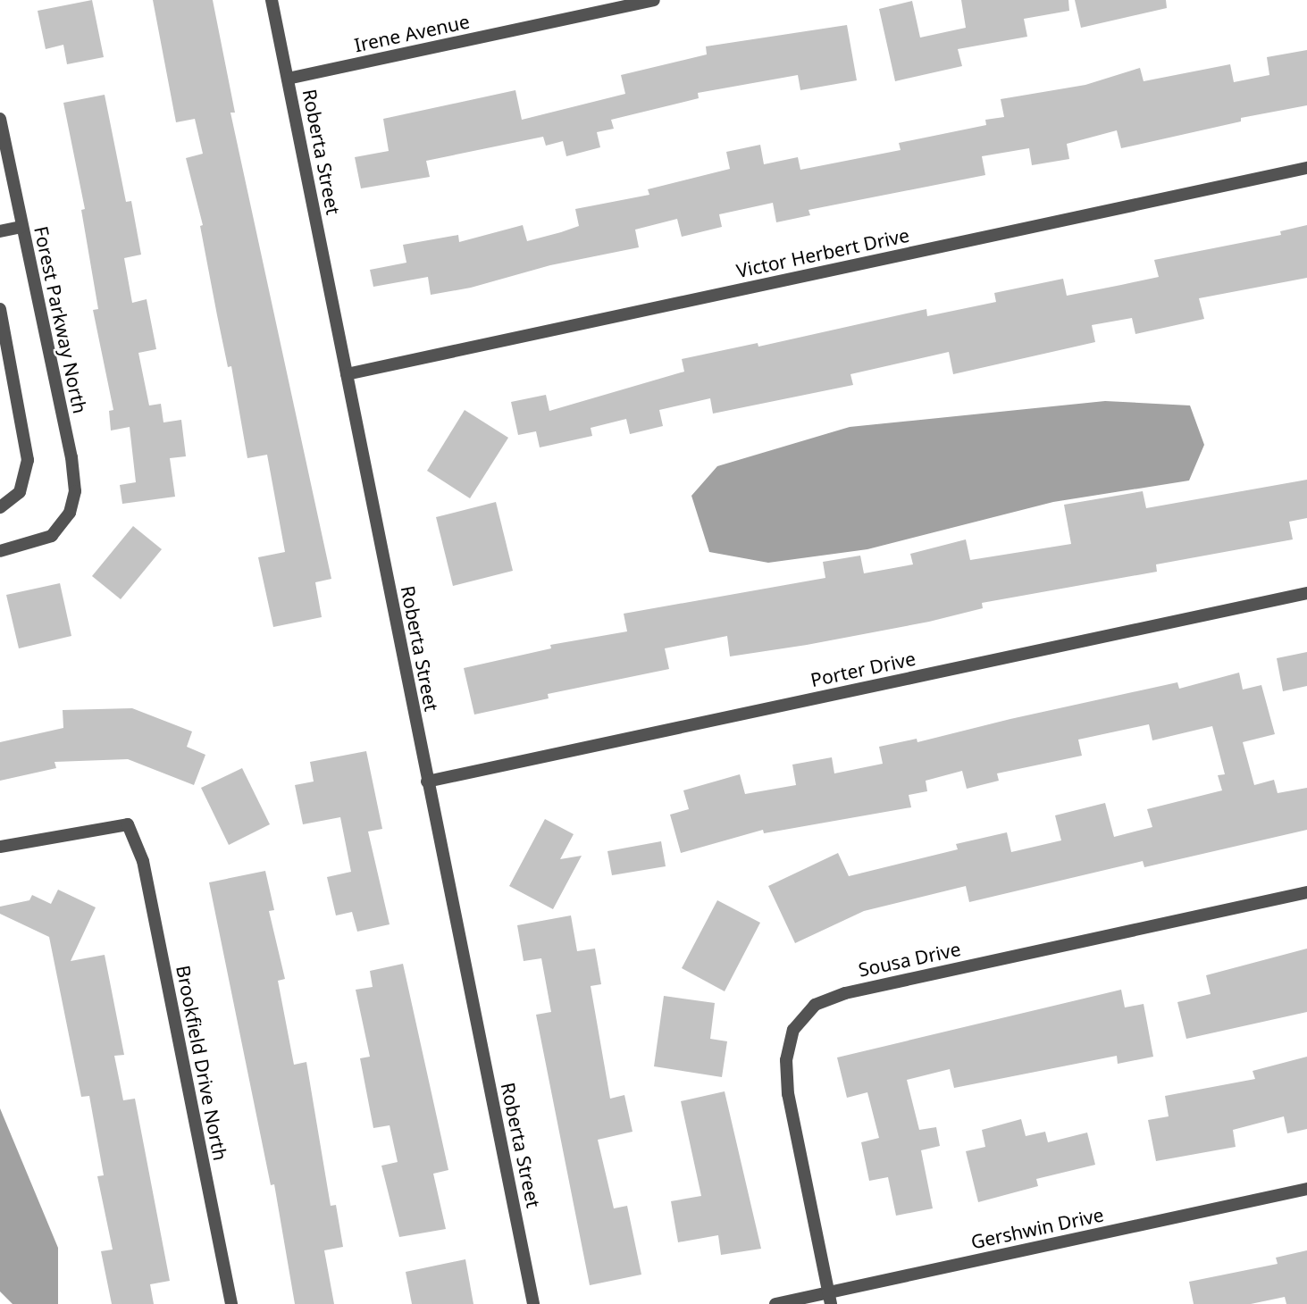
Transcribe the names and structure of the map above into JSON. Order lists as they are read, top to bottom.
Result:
{
  "streets": {
    "street": [
      "Irene Avenue",
      "Roberta Street",
      "Victor Herbert Drive",
      "Forest Parkway North",
      "Porter Drive",
      "Sousa Drive",
      "Brookfield Drive North",
      "Gershwin Drive"
    ]
  },
  "crossings": [
    ["Irene Avenue", "Roberta Street"],
    ["Roberta Street", "Victor Herbert Drive"],
    ["Roberta Street", "Porter Drive"],
    ["Sousa Drive", "Gershwin Drive"]
  ]
}
